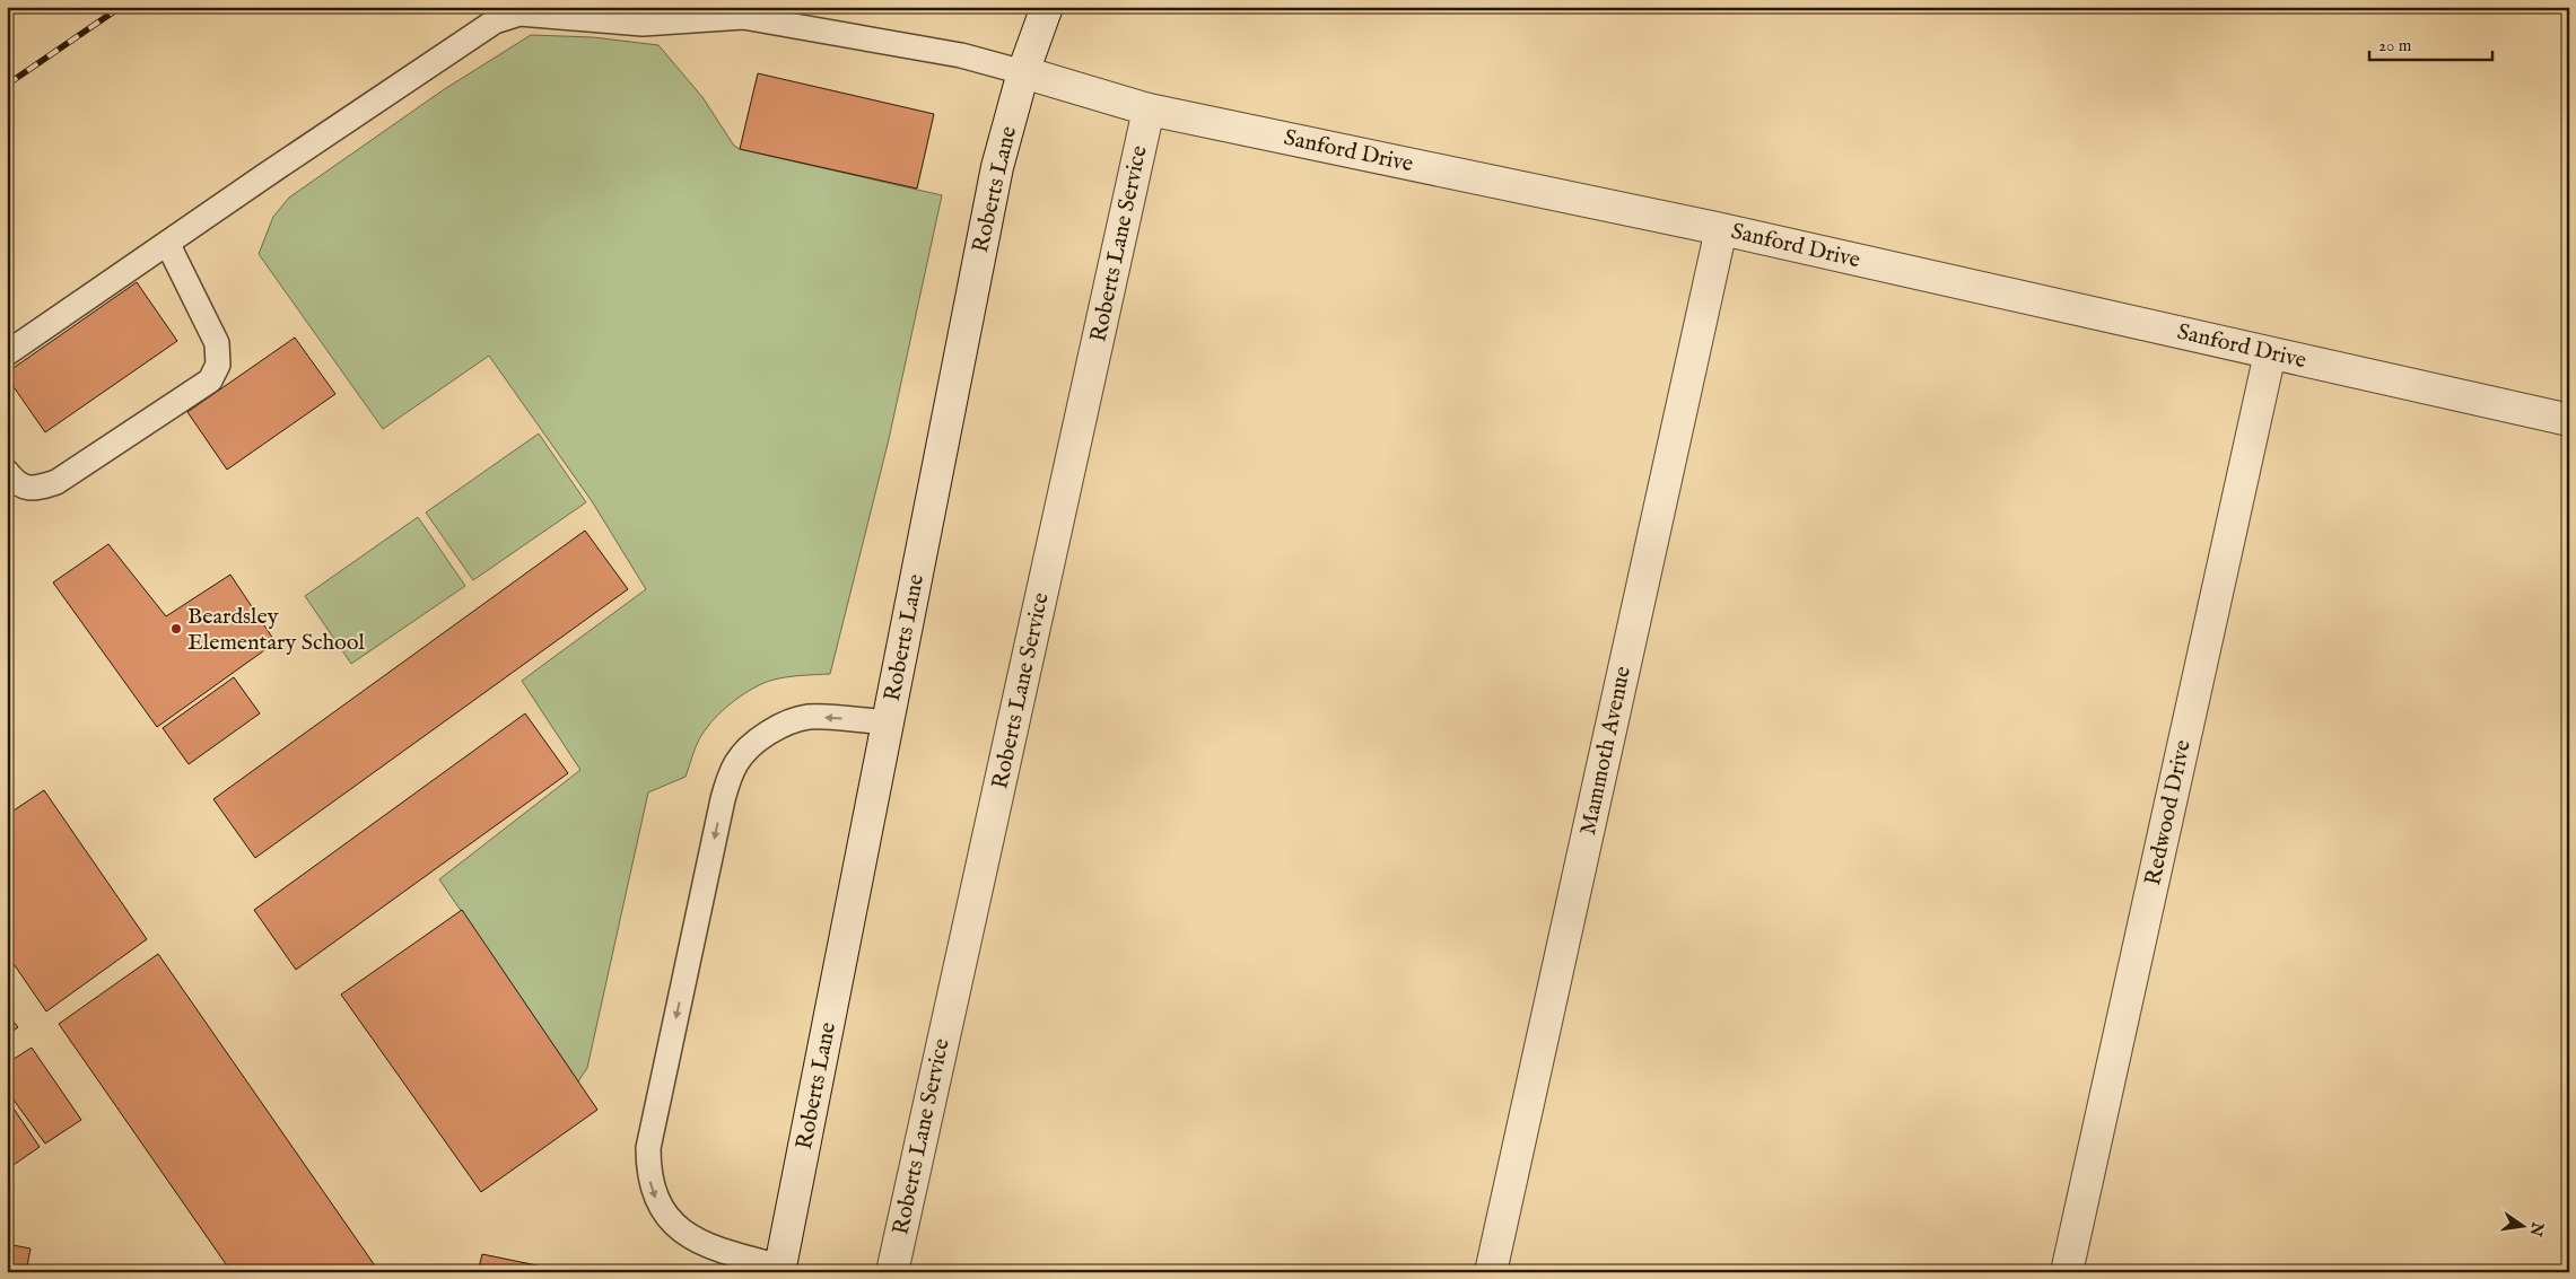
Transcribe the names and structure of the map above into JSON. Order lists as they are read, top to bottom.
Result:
{
  "streets": {
    "street": [
      "Sanford Drive",
      "Roberts Lane",
      "Roberts Lane Service",
      "Mammoth Avenue",
      "Redwood Drive"
    ]
  },
  "crossings": [
    ["Sanford Drive", "Roberts Lane"],
    ["Sanford Drive", "Roberts Lane Service"],
    ["Sanford Drive", "Mammoth Avenue"],
    ["Sanford Drive", "Redwood Drive"]
  ],
  "places": ["Beardsley Elementary School"],
  "scale_bar": "20 m",
  "north": "right"
}
